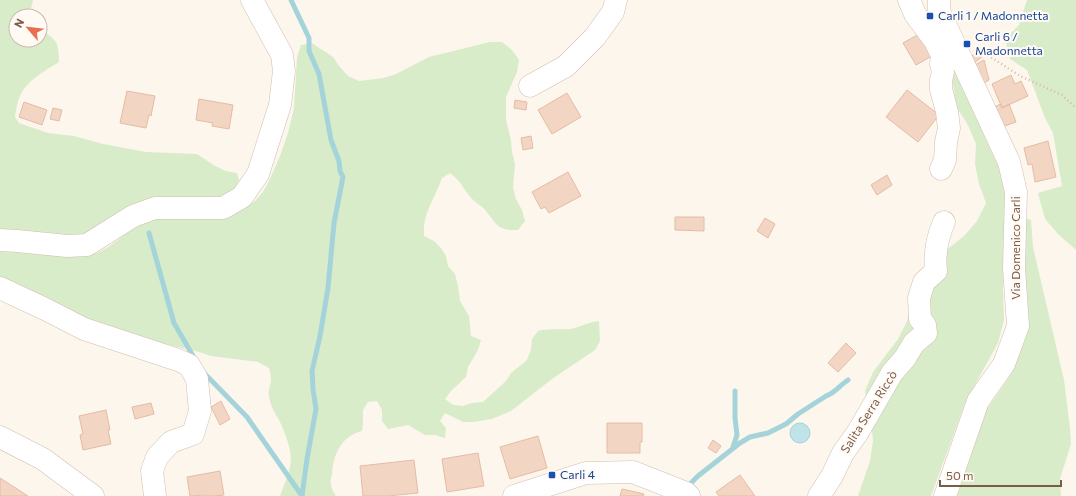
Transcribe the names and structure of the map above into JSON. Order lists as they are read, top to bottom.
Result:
{
  "streets": {
    "street": ["Via Domenico Carli", "Salita Serra Riccò"]
  },
  "places": {
    "transit": ["Carli 1 / Madonnetta", "Carli 6 / Madonnetta", "Carli 4"]
  },
  "scale_bar": "50 m",
  "north": "top left"
}
